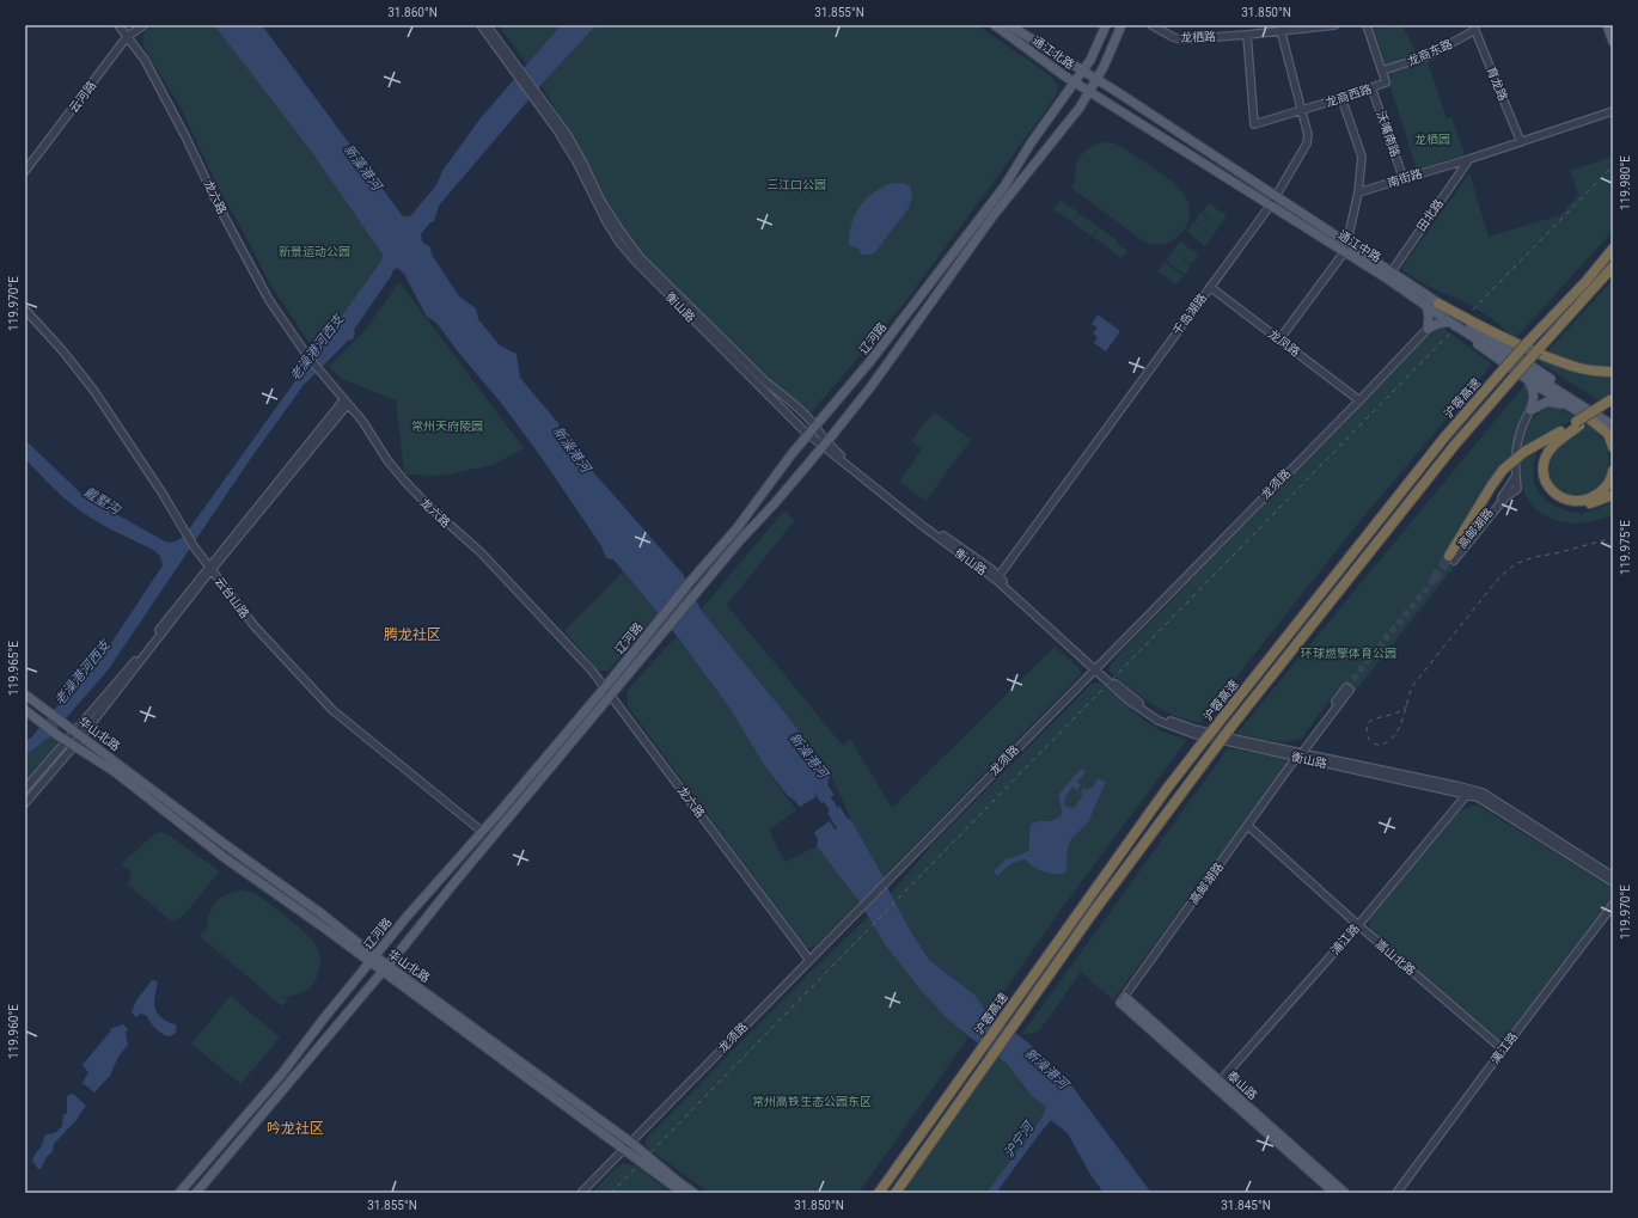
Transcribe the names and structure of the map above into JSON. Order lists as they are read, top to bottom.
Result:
{
  "streets": {
    "highway": ["沪蓉高速"],
    "main road": [
      "通江北路",
      "通江中路",
      "辽河路",
      "华山北路",
      "泰山路"
    ],
    "street": [
      "龙栖路",
      "龙商东路",
      "育龙路",
      "龙商西路",
      "云河路",
      "沃嘴南路",
      "南街路",
      "龙六路",
      "田北路",
      "衡山路",
      "千岛湖路",
      "龙凤路",
      "龙须路",
      "高邮湖路",
      "云台山路",
      "浦江路",
      "嵩山北路",
      "漓江路"
    ]
  },
  "crossings": [
    ["龙栖路", "龙商西路"],
    ["龙栖路", "千岛湖路"],
    ["通江北路", "通江中路"],
    ["通江北路", "辽河路"],
    ["龙商东路", "育龙路"],
    ["龙商东路", "龙商西路"],
    ["育龙路", "南街路"],
    ["龙商西路", "沃嘴南路"],
    ["龙商西路", "千岛湖路"],
    ["云河路", "龙六路"],
    ["沃嘴南路", "南街路"],
    ["南街路", "田北路"],
    ["龙六路", "辽河路"],
    ["龙六路", "龙须路"],
    ["田北路", "通江中路"],
    ["通江中路", "千岛湖路"],
    ["通江中路", "辽河路"],
    ["衡山路", "千岛湖路"],
    ["衡山路", "辽河路"],
    ["衡山路", "龙须路"],
    ["衡山路", "高邮湖路"],
    ["衡山路", "浦江路"],
    ["千岛湖路", "龙凤路"],
    ["辽河路", "云台山路"],
    ["辽河路", "华山北路"],
    ["龙凤路", "龙须路"],
    ["龙须路", "华山北路"],
    ["高邮湖路", "嵩山北路"],
    ["高邮湖路", "泰山路"],
    ["浦江路", "嵩山北路"],
    ["浦江路", "泰山路"],
    ["嵩山北路", "漓江路"]
  ],
  "districts": ["腾龙社区", "吟龙社区"],
  "water": [
    "新藻港河",
    "老澡港河西支",
    "新澡港河",
    "戴墅沟",
    "沪宁河"
  ],
  "parks": [
    "龙栖园",
    "三江口公园",
    "新景运动公园",
    "常州天府陵园",
    "环球燃擎体育公园",
    "常州高铁生态公园东区"
  ],
  "coordinates": [
    "31.860°N",
    "31.855°N",
    "31.850°N",
    "119.980°E",
    "119.970°E",
    "119.975°E",
    "119.965°E",
    "119.960°E",
    "31.845°N"
  ]
}
